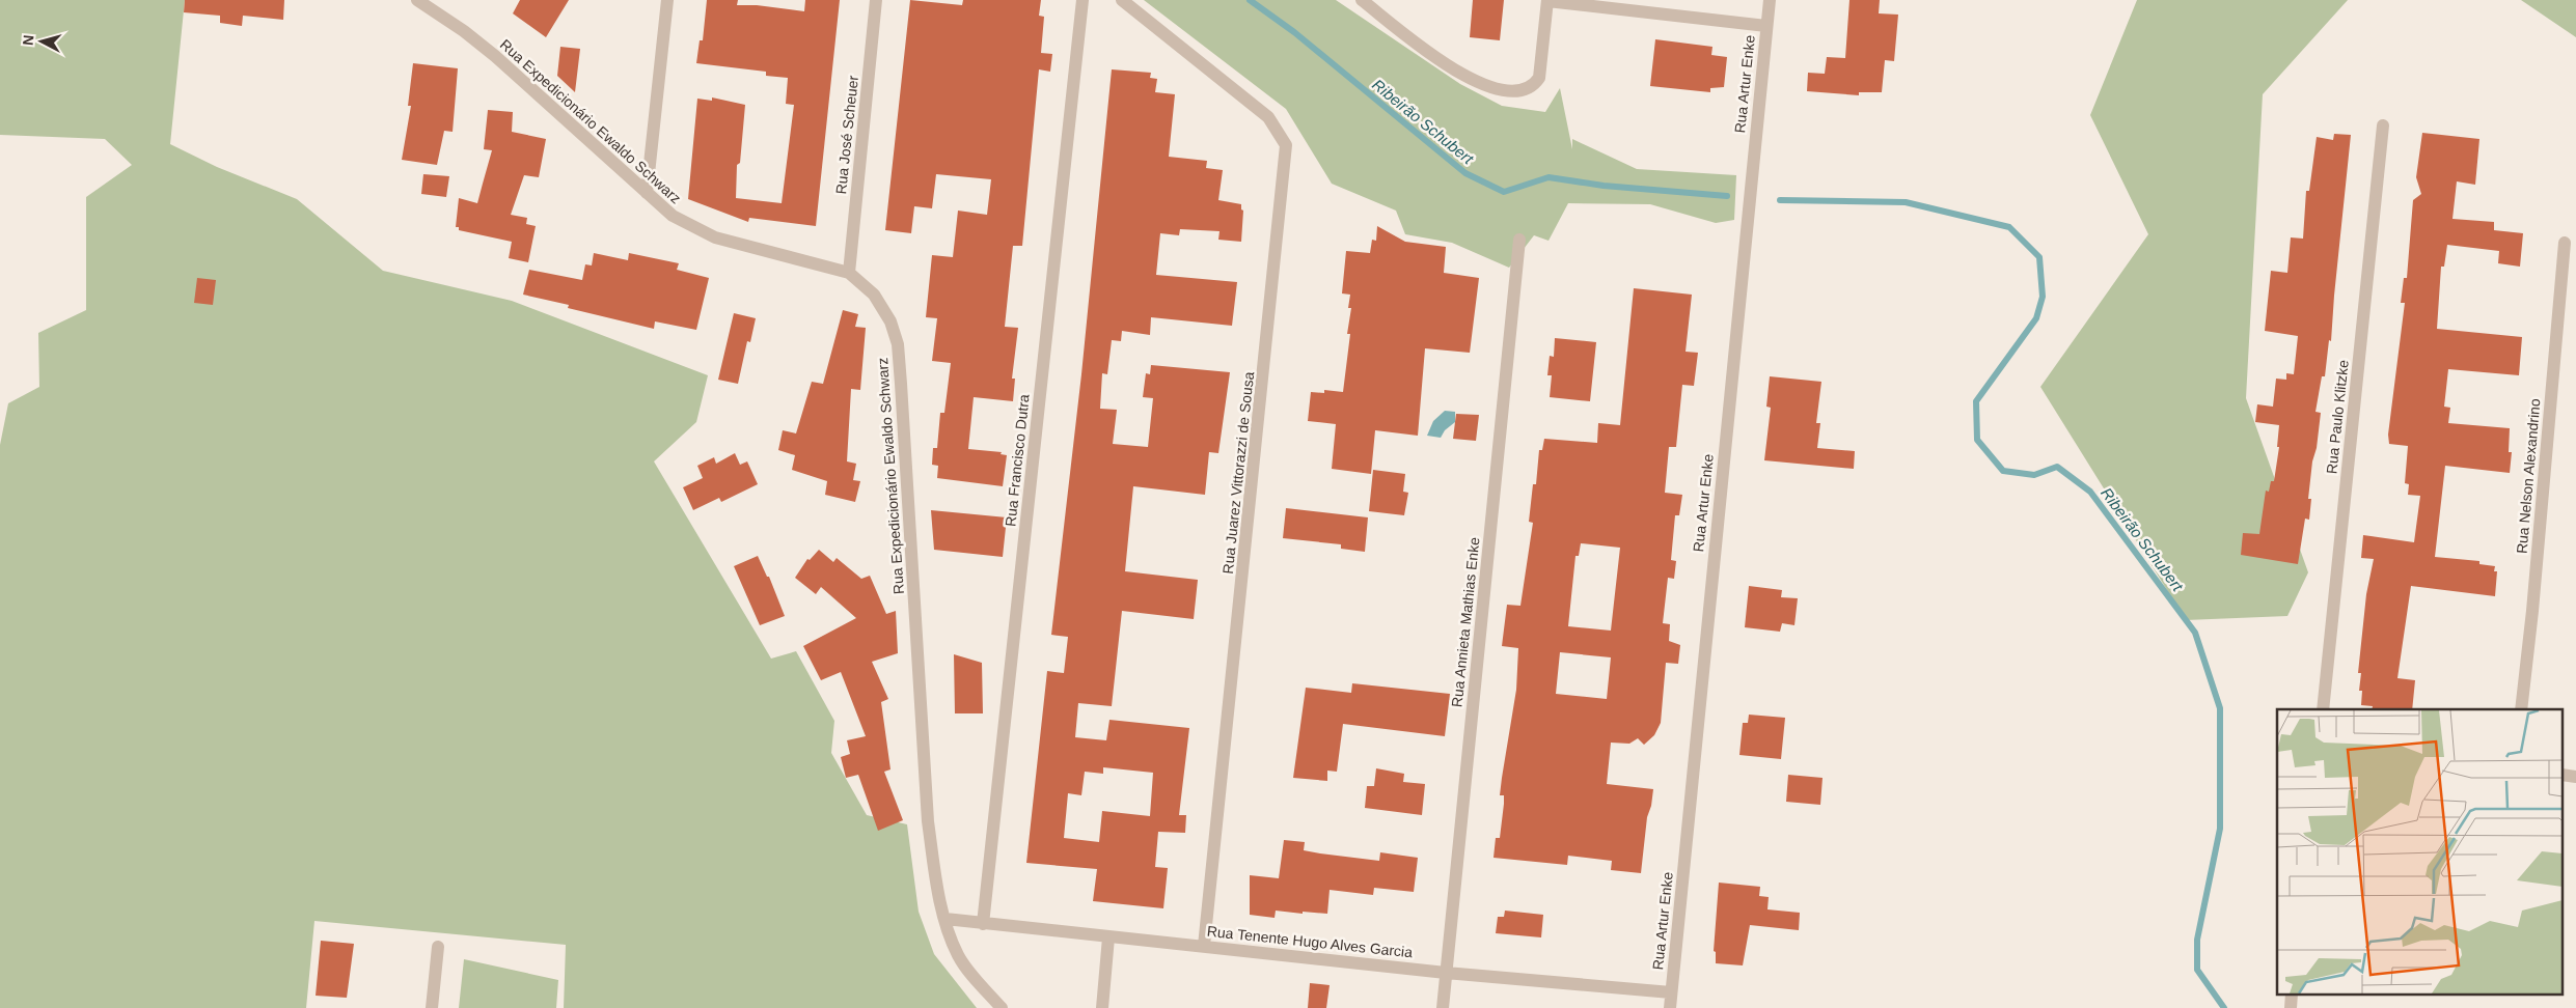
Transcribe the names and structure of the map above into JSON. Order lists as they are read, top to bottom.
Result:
{
  "streets": {
    "street": [
      "Rua Artur Enke",
      "Rua Expedicionário Ewaldo Schwarz",
      "Rua José Scheuer",
      "Rua Paulo Klitzke",
      "Rua Francisco Dutra",
      "Rua Juarez Vittorazzi de Sousa",
      "Rua Nelson Alexandrino",
      "Rua Annieta Mathias Enke",
      "Rua Tenente Hugo Alves Garcia"
    ]
  },
  "crossings": [
    ["Rua Artur Enke", "Rua Tenente Hugo Alves Garcia"],
    ["Rua Expedicionário Ewaldo Schwarz", "Rua José Scheuer"],
    ["Rua Expedicionário Ewaldo Schwarz", "Rua Tenente Hugo Alves Garcia"],
    ["Rua Francisco Dutra", "Rua Tenente Hugo Alves Garcia"],
    ["Rua Juarez Vittorazzi de Sousa", "Rua Tenente Hugo Alves Garcia"],
    ["Rua Annieta Mathias Enke", "Rua Tenente Hugo Alves Garcia"]
  ],
  "water": ["Ribeirão Schubert"],
  "north": "left"
}
